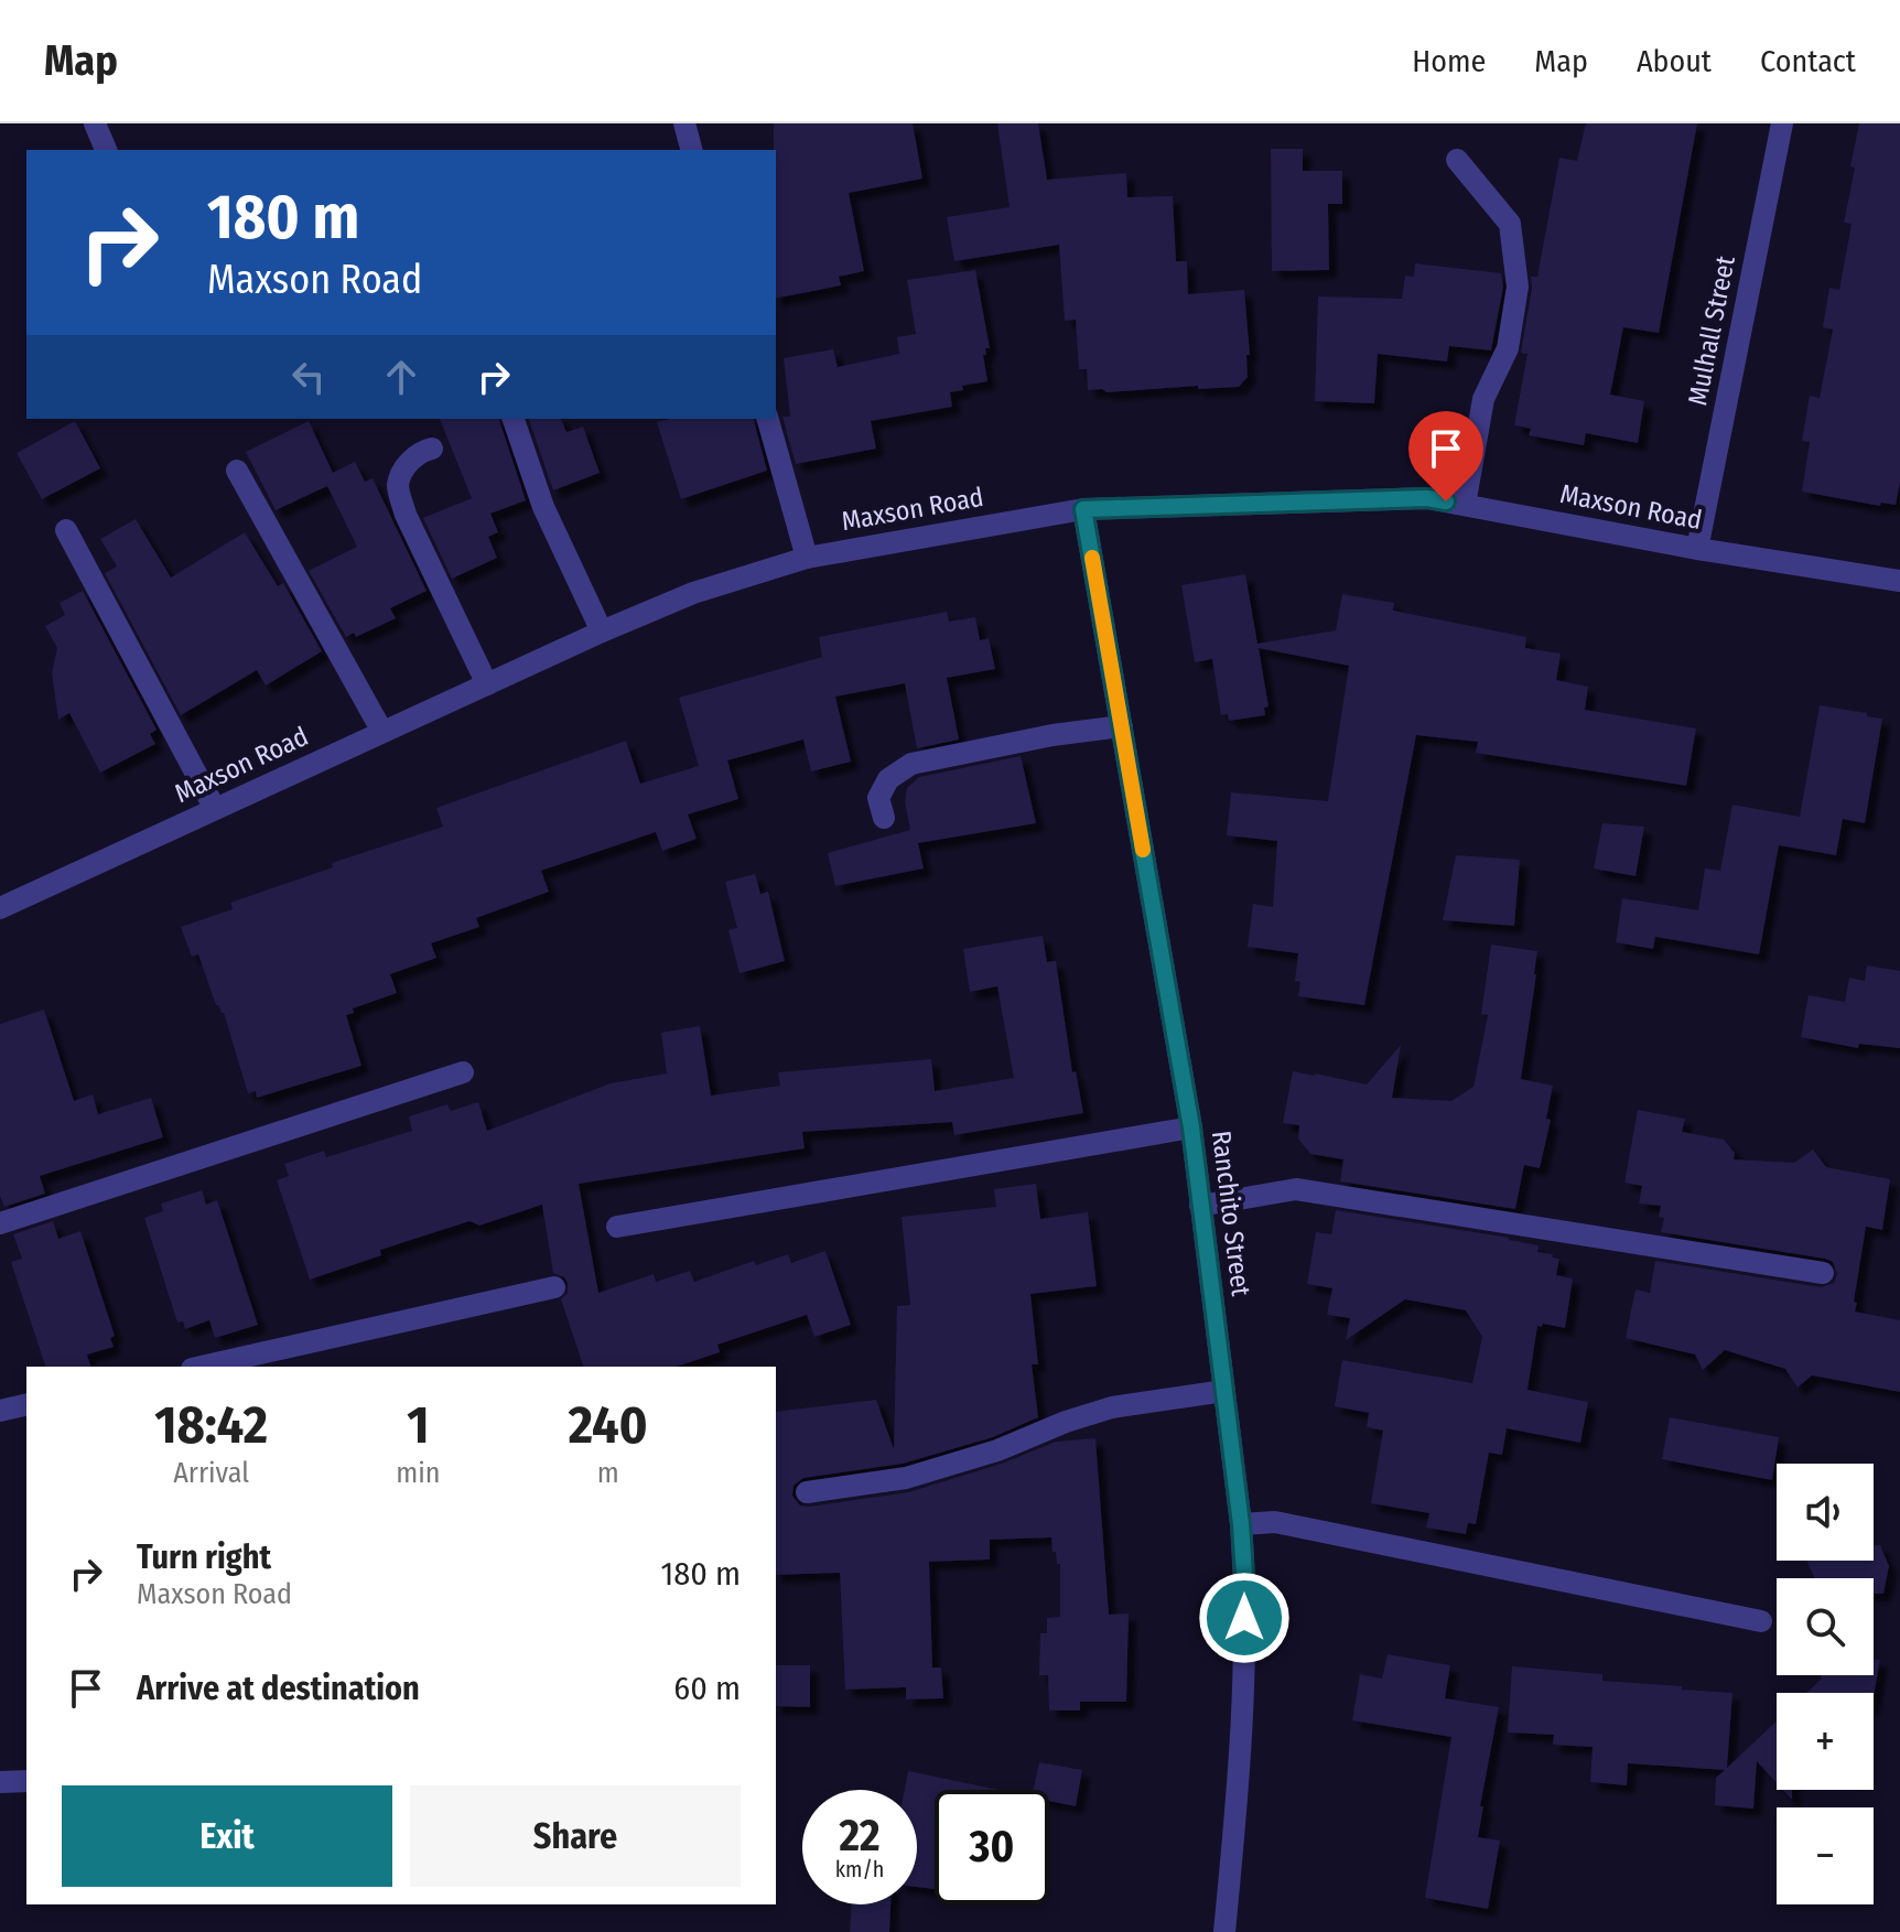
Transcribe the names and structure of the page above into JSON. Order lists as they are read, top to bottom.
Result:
{
  "streets": {
    "street": ["Mulhall Street", "Maxson Road", "Ranchito Street"]
  },
  "crossings": [
    ["Mulhall Street", "Maxson Road"],
    ["Maxson Road", "Ranchito Street"]
  ],
  "page": {
    "header": "Map",
    "nav": [
      "Home",
      "Map",
      "About",
      "Contact"
    ],
    "turn": ["180 m", "Maxson Road"],
    "eta": [
      "18:42",
      "Arrival",
      "1",
      "min",
      "240",
      "m"
    ],
    "map_buttons": ["+", "−"],
    "list": [
      {
        "name": "Turn right",
        "note": "Maxson Road",
        "value": "180 m"
      },
      {
        "name": "Arrive at destination",
        "value": "60 m"
      }
    ],
    "buttons": ["Exit", "Share"],
    "speed": "22 km/h",
    "limit": "30"
  }
}
